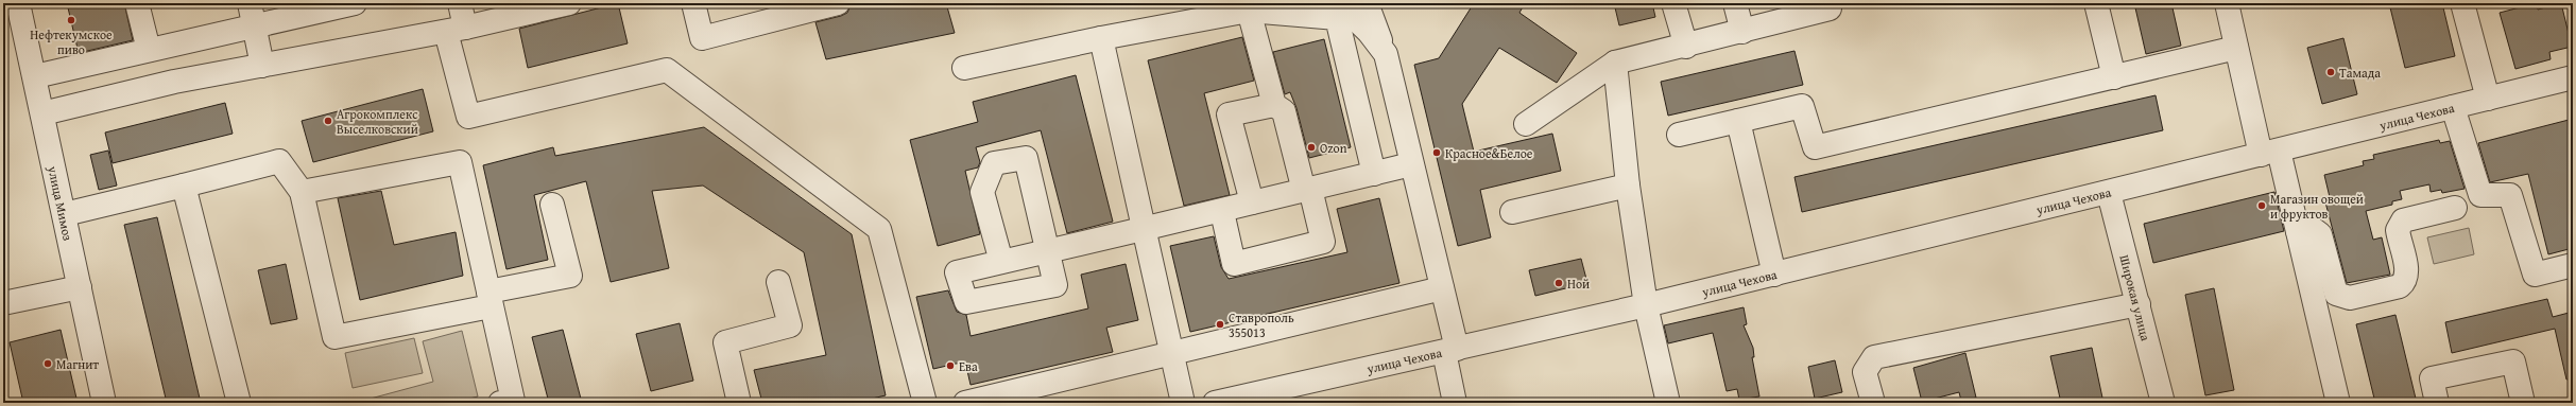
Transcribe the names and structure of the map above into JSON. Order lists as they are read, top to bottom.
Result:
{
  "streets": {
    "street": ["улица Чехова", "улица Мимоз", "Широкая улица"]
  },
  "crossings": [
    ["улица Чехова", "Широкая улица"]
  ],
  "places": [
    "Нефтекумское пиво",
    "Тамада",
    "Агрокомплекс Выселковский",
    "Ozon",
    "Красное&Белое",
    "Магазин овощей и фруктов",
    "Ной",
    "Ставрополь 355013",
    "Магнит",
    "Ева"
  ]
}
